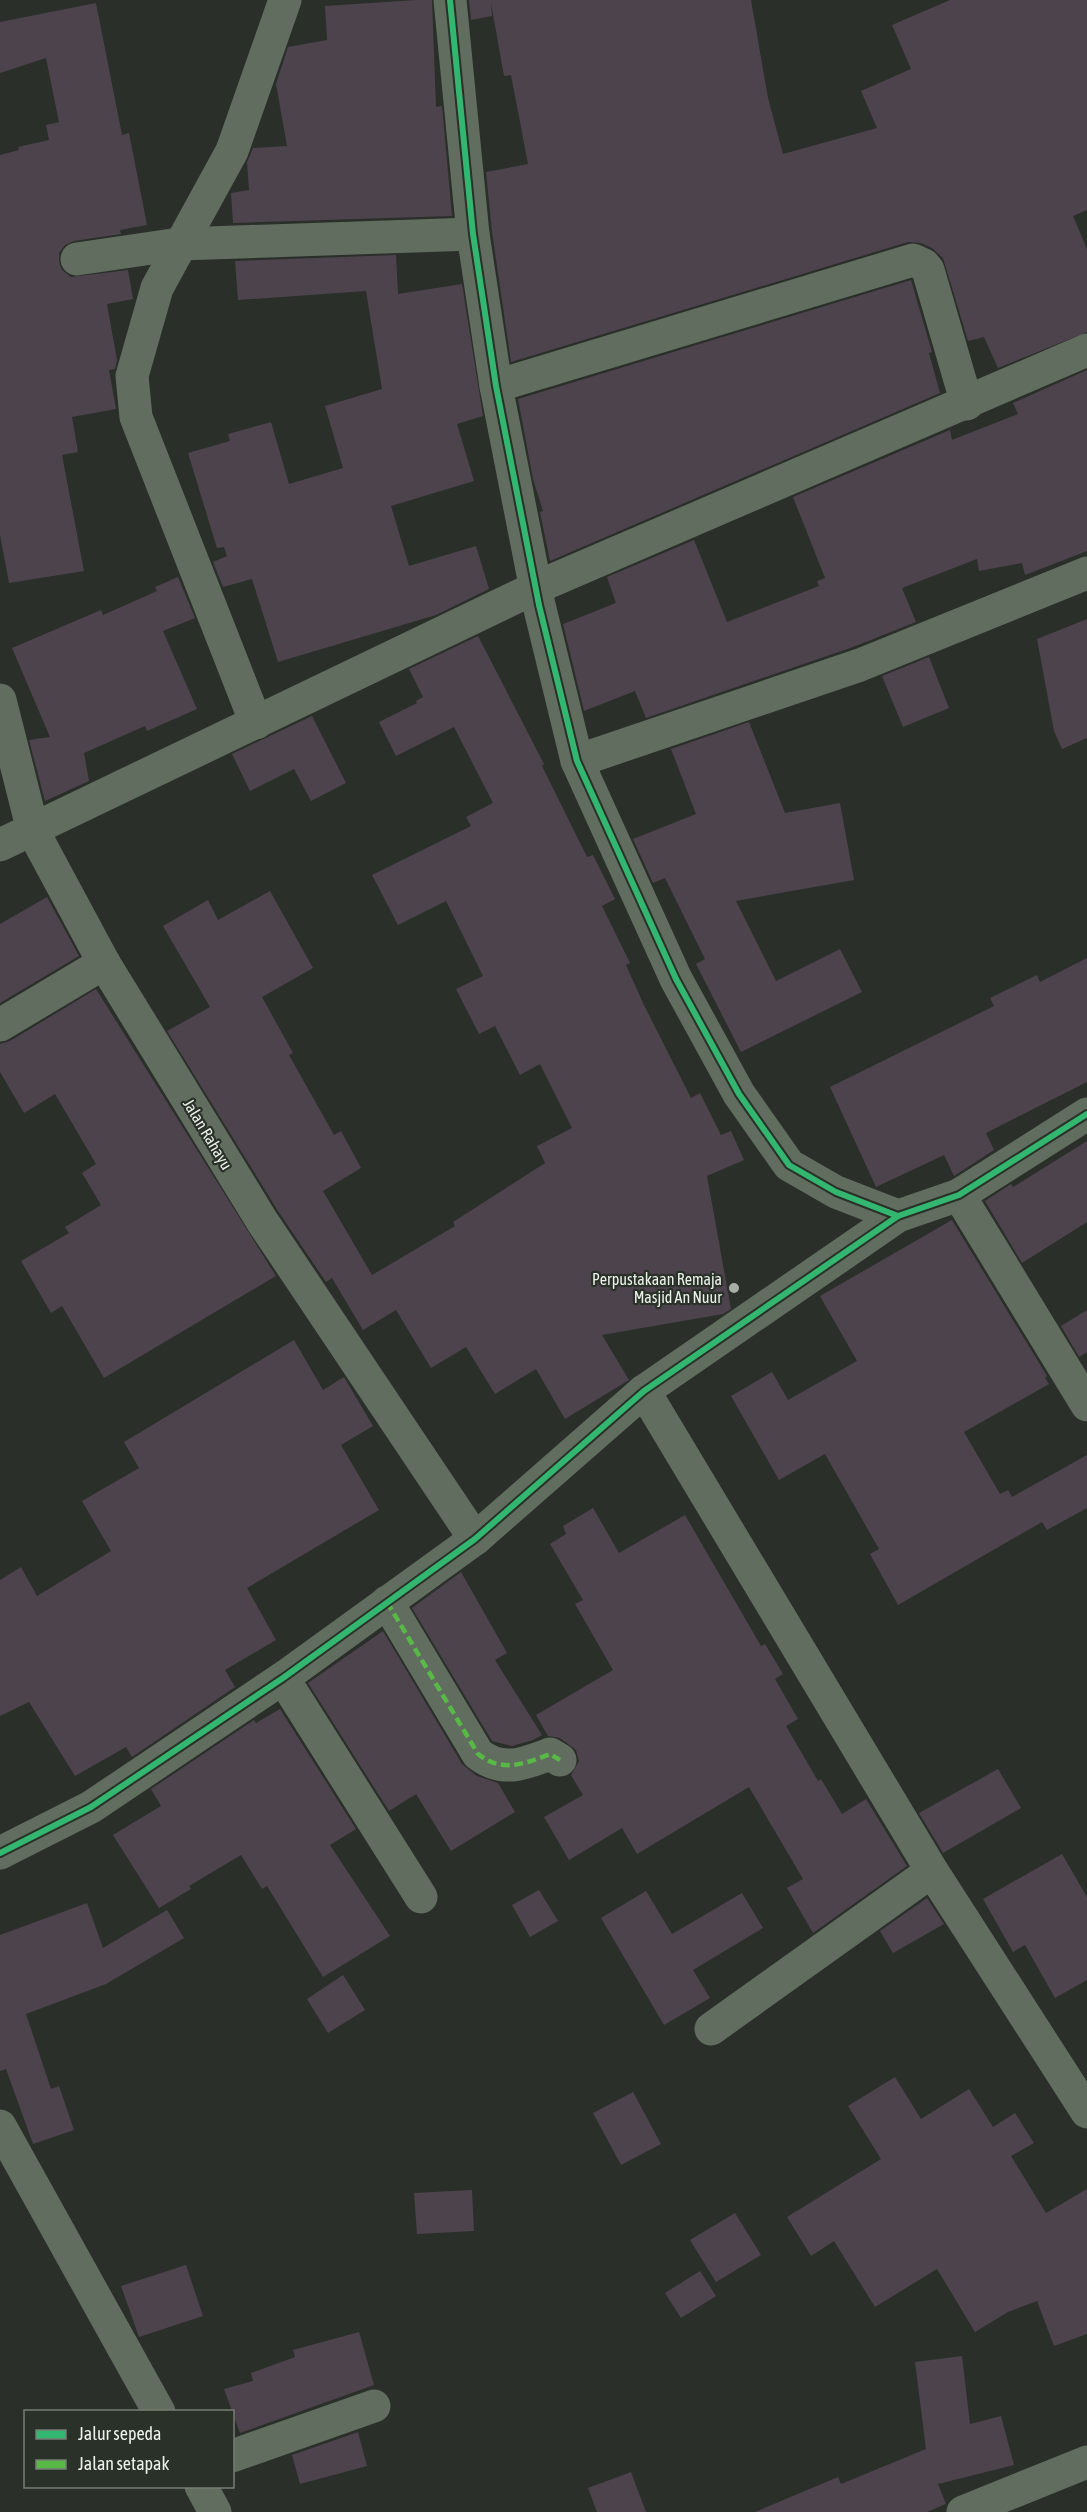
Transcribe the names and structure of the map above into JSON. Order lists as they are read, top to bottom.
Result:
{
  "streets": {
    "street": ["Jalan Rahayu"]
  },
  "places": ["Perpustakaan Remaja Masjid An Nuur"],
  "legend": ["Jalur sepeda", "Jalan setapak"]
}
